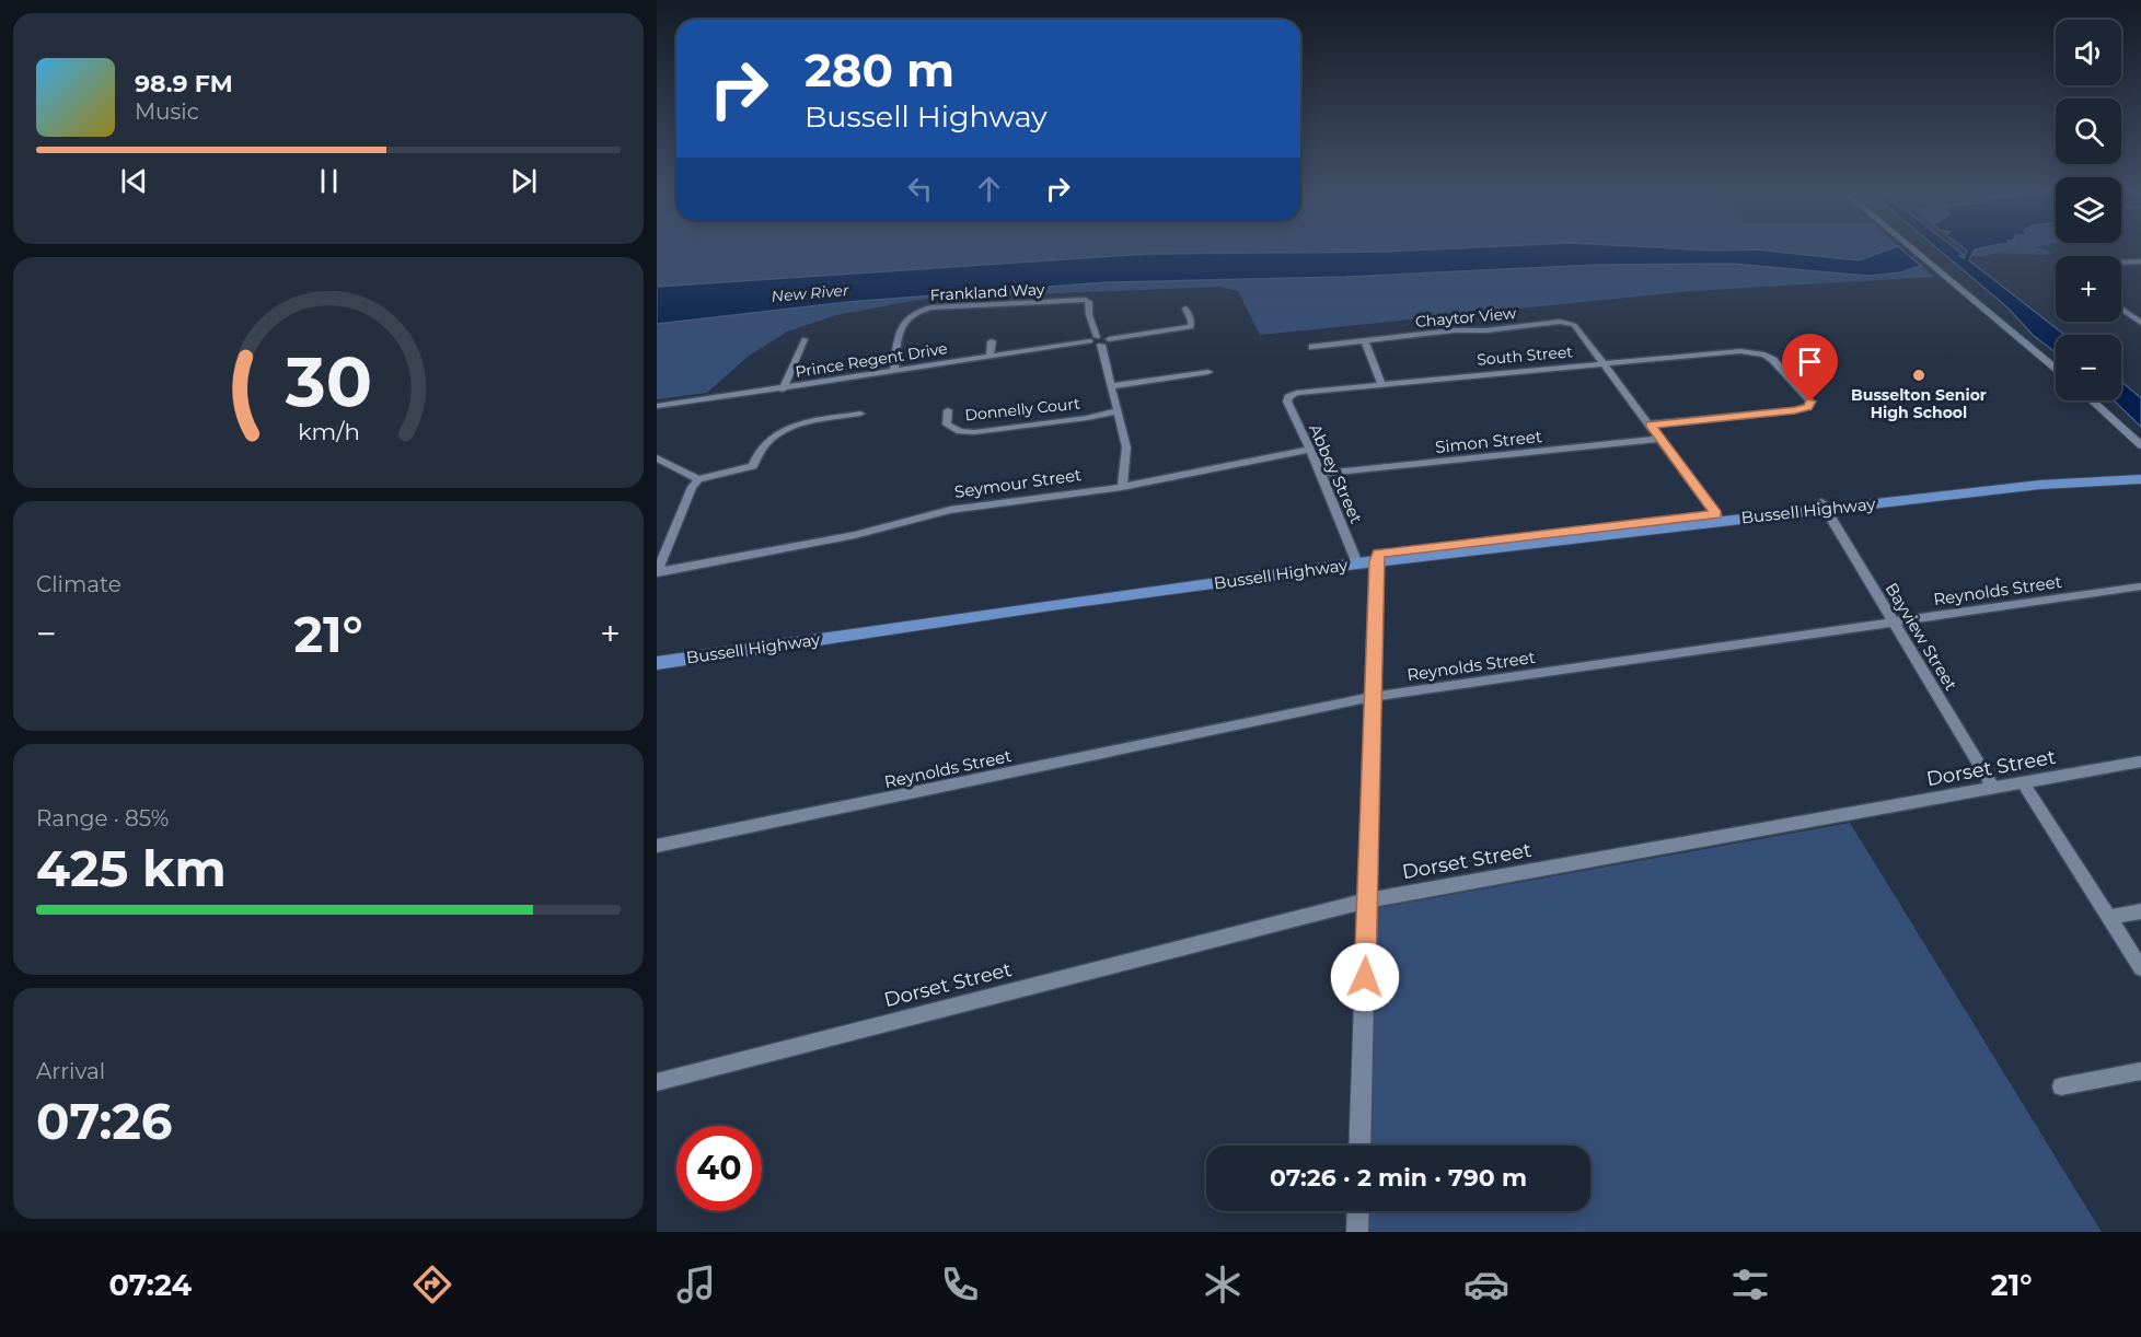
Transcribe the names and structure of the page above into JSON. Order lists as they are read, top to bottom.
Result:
{
  "streets": {
    "main road": ["Bussell Highway"],
    "street": [
      "Frankland Way",
      "Chaytor View",
      "South Street",
      "Prince Regent Drive",
      "Donnelly Court",
      "Simon Street",
      "Abbey Street",
      "Seymour Street",
      "Reynolds Street",
      "Bayview Street",
      "Dorset Street"
    ]
  },
  "crossings": [
    ["Frankland Way", "Prince Regent Drive"],
    ["Chaytor View", "South Street"],
    ["South Street", "Abbey Street"],
    ["Simon Street", "Abbey Street"],
    ["Abbey Street", "Seymour Street"],
    ["Abbey Street", "Bussell Highway"],
    ["Bussell Highway", "Bayview Street"],
    ["Reynolds Street", "Bayview Street"],
    ["Bayview Street", "Dorset Street"]
  ],
  "water": ["New River"],
  "places": ["Busselton Senior High School"],
  "page": {
    "map_buttons": ["+", "−"],
    "turn": ["280 m", "Bussell Highway"],
    "song": ["98.9 FM", "Music"],
    "tile": [
      "Climate",
      ["Range · 85%", "425 km"],
      ["Arrival", "07:26"]
    ],
    "heat": ["−", "21°", "+"],
    "limit": "40",
    "trip": "07:26 · 2 min · 790 m",
    "tabs": ["07:24", "21°"],
    "gauge": ["30", "km/h"]
  }
}
